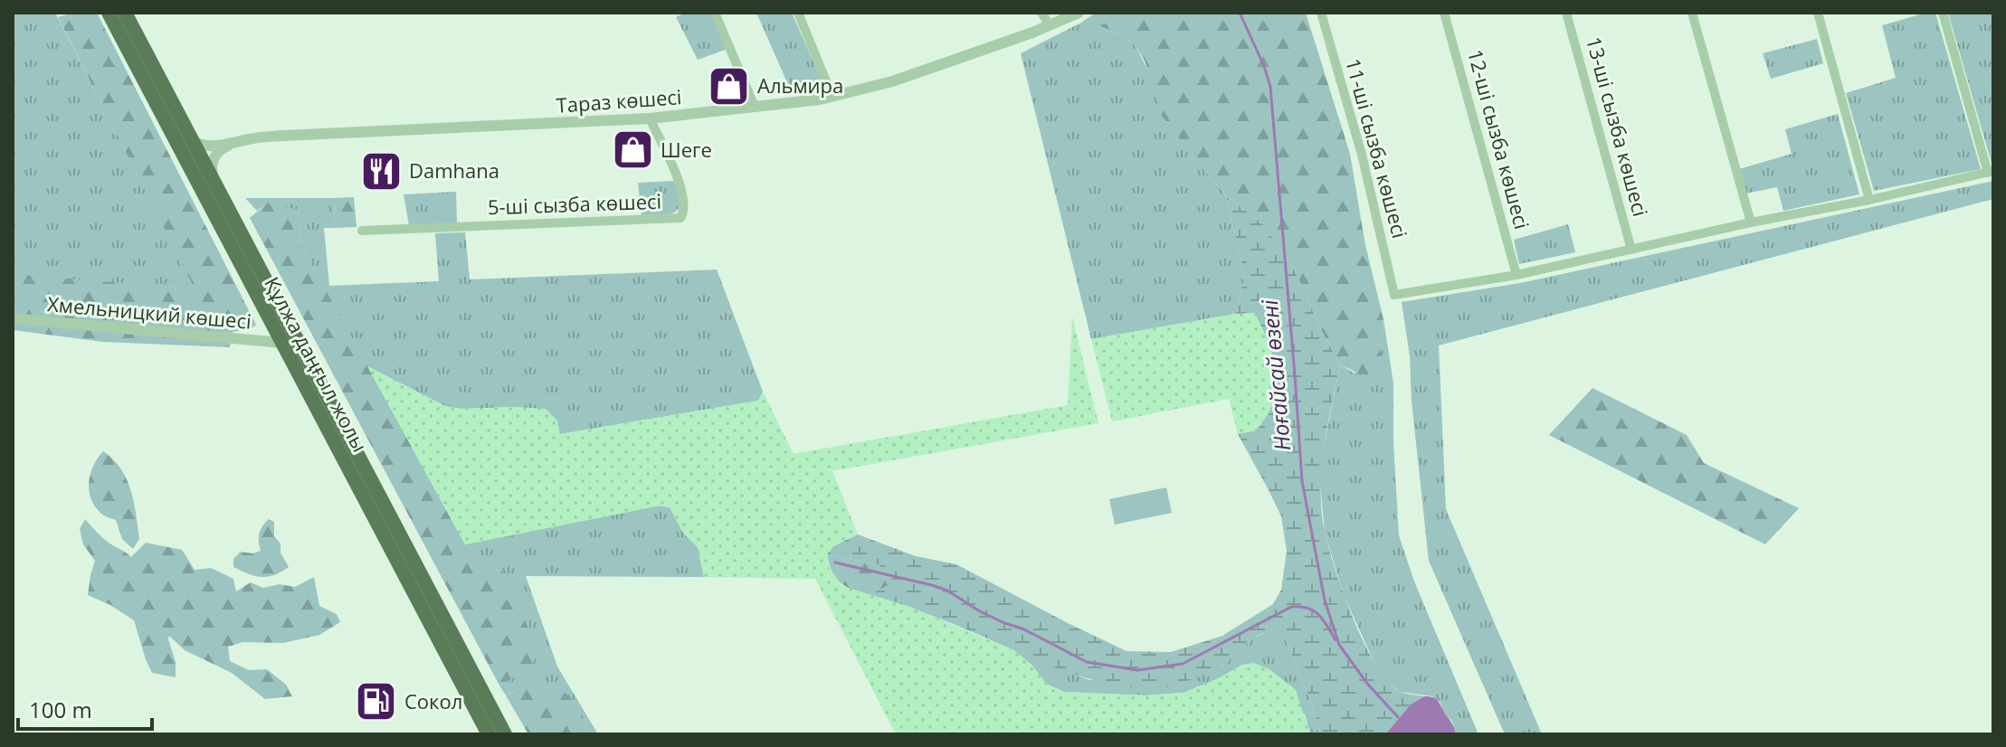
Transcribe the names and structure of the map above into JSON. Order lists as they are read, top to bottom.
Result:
{
  "streets": {
    "main road": ["Құлжа даңғыл жолы"],
    "street": [
      "Тараз көшесі",
      "13-ші сызба көшесі",
      "12-ші сызба көшесі",
      "11-ші сызба көшесі",
      "5-ші сызба көшесі",
      "Хмельницкий көшесі"
    ]
  },
  "crossings": [
    ["Тараз көшесі", "5-ші сызба көшесі"],
    ["Тараз көшесі", "Құлжа даңғыл жолы"],
    ["12-ші сызба көшесі", "11-ші сызба көшесі"],
    ["Хмельницкий көшесі", "Құлжа даңғыл жолы"]
  ],
  "water": ["Ноғайсай өзені"],
  "places": {
    "shop": ["Альмира", "Шеге"],
    "restaurant": ["Damhana"],
    "fuel station": ["Сокол"]
  },
  "scale_bar": "100 m"
}
